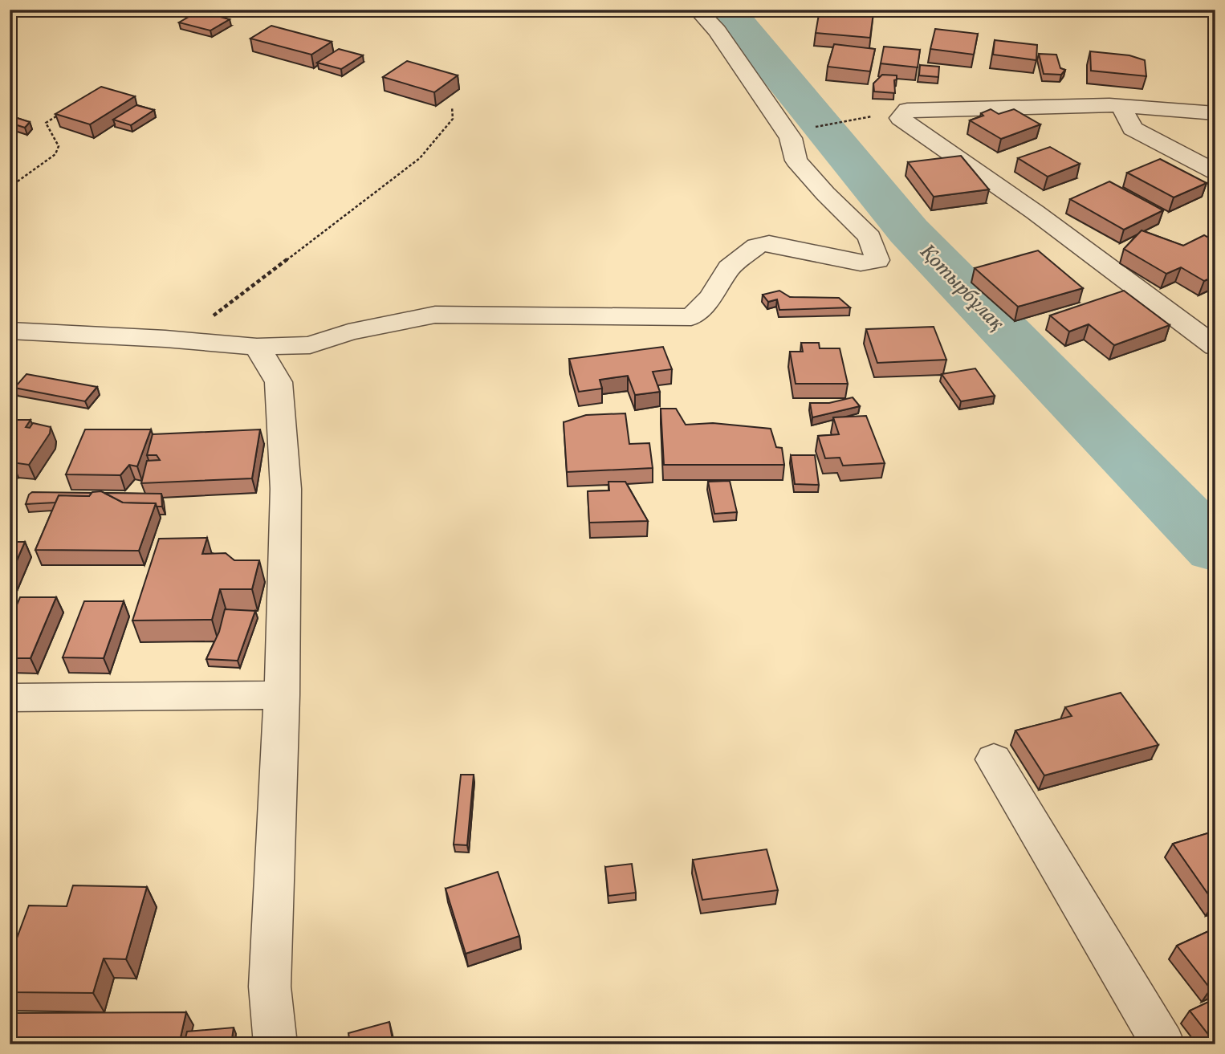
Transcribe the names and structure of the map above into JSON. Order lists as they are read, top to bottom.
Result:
{
  "water": ["Қотырбұлақ"]
}
